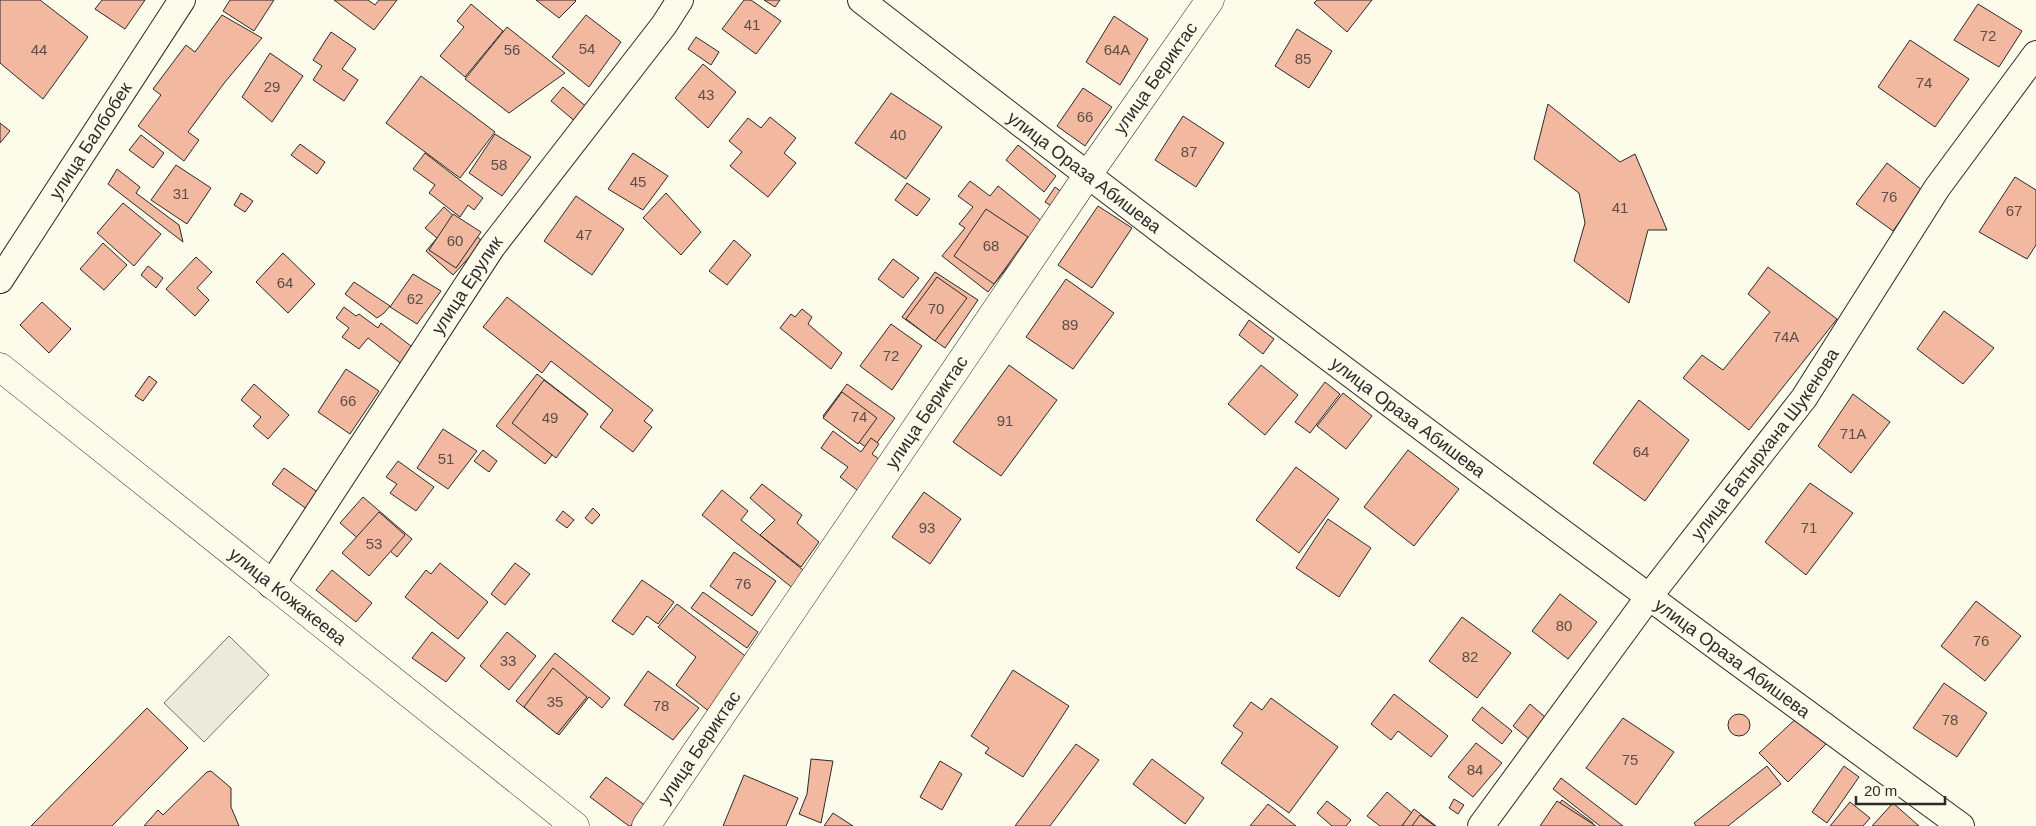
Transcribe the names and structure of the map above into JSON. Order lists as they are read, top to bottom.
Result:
{
  "streets": {
    "street": [
      "улица Бериктас",
      "улица Балбобек",
      "улица Ораза Абишева",
      "улица Ерулик",
      "улица Батырхана Шукенова",
      "улица Кожакеева"
    ]
  },
  "crossings": [
    ["улица Бериктас", "улица Ораза Абишева"],
    ["улица Ораза Абишева", "улица Батырхана Шукенова"],
    ["улица Ерулик", "улица Кожакеева"]
  ],
  "house_numbers": [
    "41",
    "72",
    "54",
    "44",
    "56",
    "64А",
    "85",
    "74",
    "29",
    "43",
    "66",
    "40",
    "87",
    "58",
    "45",
    "31",
    "76",
    "41",
    "67",
    "47",
    "60",
    "68",
    "64",
    "62",
    "70",
    "89",
    "74А",
    "72",
    "66",
    "74",
    "49",
    "91",
    "71А",
    "64",
    "51",
    "93",
    "71",
    "53",
    "76",
    "80",
    "76",
    "82",
    "33",
    "35",
    "78",
    "78",
    "75",
    "84"
  ],
  "scale_bar": "20 m"
}
